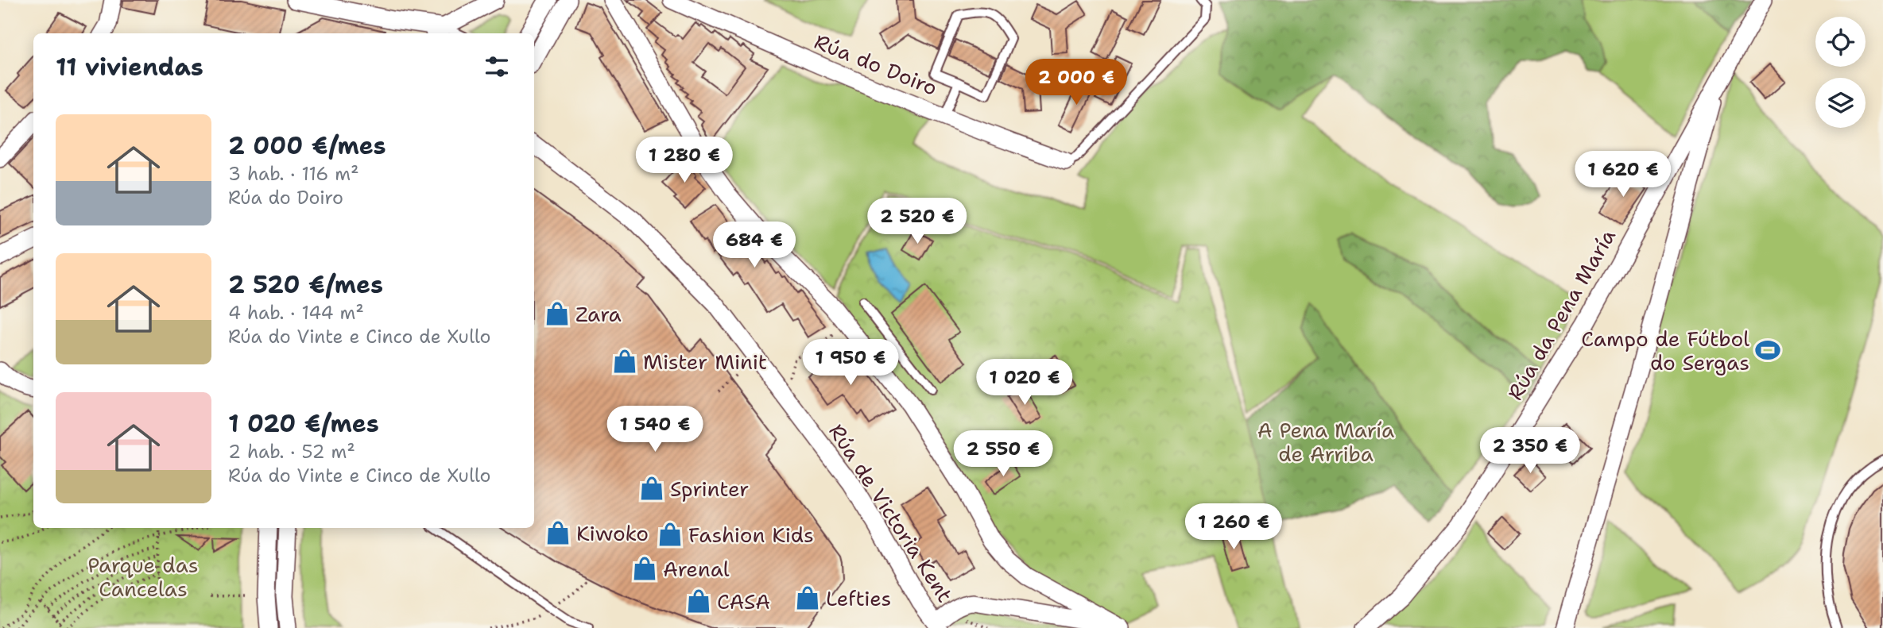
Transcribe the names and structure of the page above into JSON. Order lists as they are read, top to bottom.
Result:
{
  "streets": {
    "street": ["Rúa do Doiro", "Rúa da Pena María", "Rúa de Victoria Kent"]
  },
  "parks": ["A Pena María de Arriba", "Parque das Cancelas"],
  "places": {
    "shop": [
      "Zara",
      "Mister Minit",
      "Sprinter",
      "Kiwoko",
      "Fashion Kids",
      "Arenal",
      "Lefties",
      "CASA"
    ],
    "sports": ["Campo de Fútbol do Sergas"]
  },
  "page": {
    "heading": "11 viviendas",
    "price": [
      "2 000 €",
      "1 280 €",
      "1 620 €",
      "2 520 €",
      "684 €",
      "1 950 €",
      "1 020 €",
      "1 540 €",
      "2 350 €",
      "2 550 €",
      "1 260 €"
    ],
    "list": [
      {
        "name": "2 000 €/mes",
        "note": "3 hab. · 116 m² · Rúa do Doiro"
      },
      {
        "name": "2 520 €/mes",
        "note": "4 hab. · 144 m² · Rúa do Vinte e Cinco de Xullo"
      },
      {
        "name": "1 020 €/mes",
        "note": "2 hab. · 52 m² · Rúa do Vinte e Cinco de Xullo"
      }
    ]
  }
}
